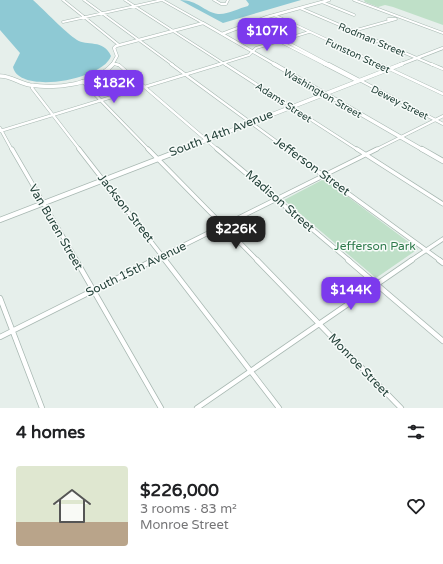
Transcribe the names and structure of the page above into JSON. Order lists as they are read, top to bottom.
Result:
{
  "streets": {
    "street": [
      "Rodman Street",
      "Funston Street",
      "Washington Street",
      "Adams Street",
      "Dewey Street",
      "South 14th Avenue",
      "Jefferson Street",
      "Madison Street",
      "Jackson Street",
      "Van Buren Street",
      "South 15th Avenue",
      "Monroe Street"
    ]
  },
  "crossings": [
    ["Rodman Street", "South 14th Avenue"],
    ["Funston Street", "South 14th Avenue"],
    ["Washington Street", "South 14th Avenue"],
    ["Washington Street", "South 15th Avenue"],
    ["Adams Street", "South 14th Avenue"],
    ["Adams Street", "South 15th Avenue"],
    ["Dewey Street", "South 14th Avenue"],
    ["Dewey Street", "South 15th Avenue"],
    ["South 14th Avenue", "Jefferson Street"],
    ["South 14th Avenue", "Madison Street"],
    ["South 14th Avenue", "Jackson Street"],
    ["South 14th Avenue", "Van Buren Street"],
    ["South 14th Avenue", "Monroe Street"],
    ["Jefferson Street", "South 15th Avenue"],
    ["Madison Street", "South 15th Avenue"],
    ["Jackson Street", "South 15th Avenue"],
    ["Van Buren Street", "South 15th Avenue"],
    ["South 15th Avenue", "Monroe Street"]
  ],
  "parks": ["Jefferson Park"],
  "page": {
    "price": [
      "$107K",
      "$182K",
      "$226K",
      "$144K"
    ],
    "heading": "4 homes",
    "list": [
      {
        "name": "$226,000",
        "note": "3 rooms · 83 m² · Monroe Street"
      }
    ]
  }
}
